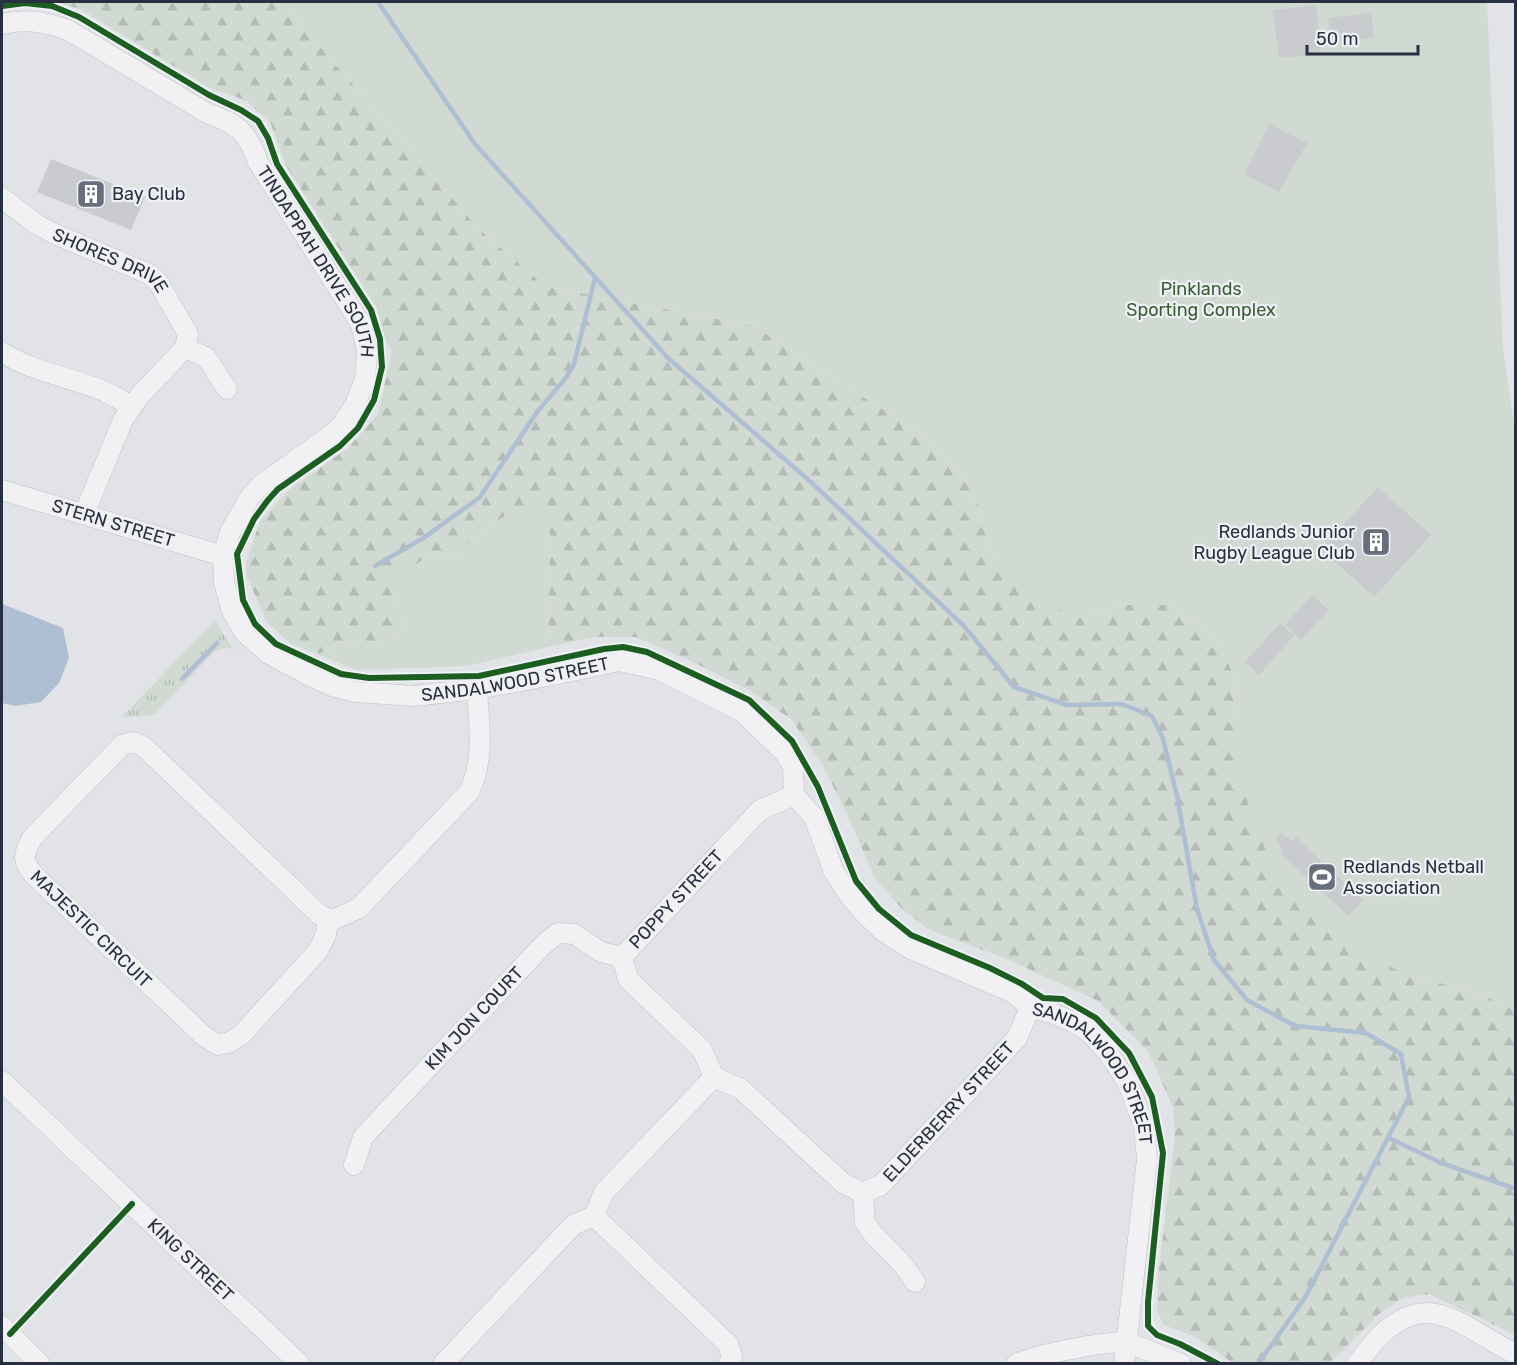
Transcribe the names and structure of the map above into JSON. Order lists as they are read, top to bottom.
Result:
{
  "streets": {
    "street": [
      "TINDAPPAH DRIVE SOUTH",
      "SHORES DRIVE",
      "STERN STREET",
      "SANDALWOOD STREET",
      "POPPY STREET",
      "MAJESTIC CIRCUIT",
      "KIM JON COURT",
      "ELDERBERRY STREET",
      "KING STREET"
    ]
  },
  "crossings": [
    ["TINDAPPAH DRIVE SOUTH", "STERN STREET"],
    ["TINDAPPAH DRIVE SOUTH", "SANDALWOOD STREET"],
    ["SANDALWOOD STREET", "POPPY STREET"],
    ["SANDALWOOD STREET", "ELDERBERRY STREET"],
    ["POPPY STREET", "KIM JON COURT"],
    ["POPPY STREET", "ELDERBERRY STREET"]
  ],
  "parks": ["Pinklands Sporting Complex"],
  "places": {
    "building": ["Bay Club", "Redlands Junior Rugby League Club"],
    "sports": ["Redlands Netball Association"]
  },
  "scale_bar": "50 m"
}
